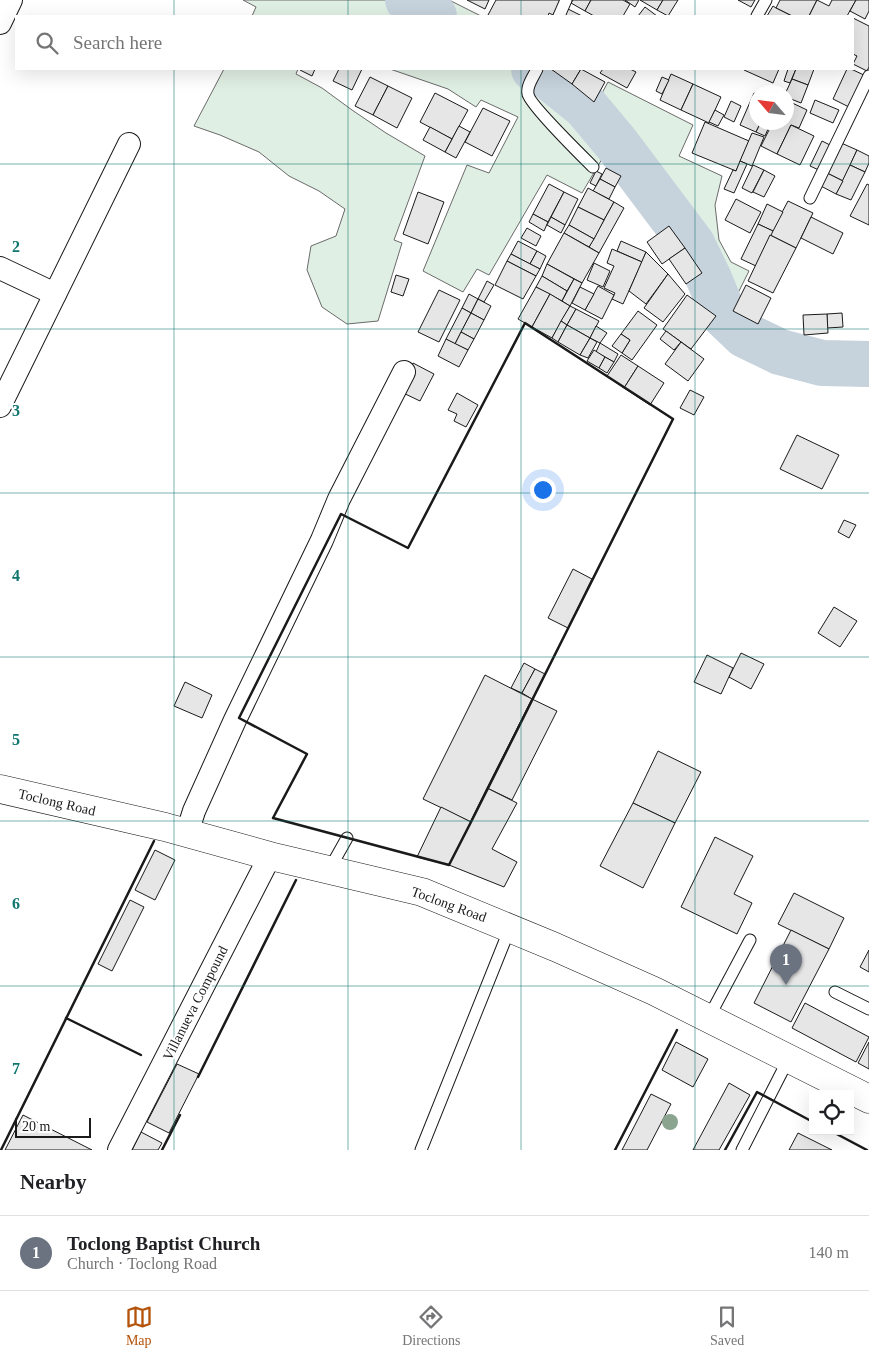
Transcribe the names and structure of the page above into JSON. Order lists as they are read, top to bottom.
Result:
{
  "streets": {
    "street": ["Toclong Road", "Villanueva Compound"]
  },
  "crossings": [
    ["Toclong Road", "Villanueva Compound"]
  ],
  "scale_bar": "20 m",
  "north": "top left",
  "page": {
    "search": "Search here",
    "pins": "1",
    "scale": "20 m",
    "heading": "Nearby",
    "list": [
      {
        "mark": "1",
        "name": "Toclong Baptist Church",
        "note": "Church · Toclong Road",
        "value": "140 m"
      }
    ],
    "nav": ["Map", "Directions", "Saved"]
  },
  "grid": {
    "rows": [
      "2",
      "3",
      "4",
      "5",
      "6",
      "7"
    ]
  }
}
